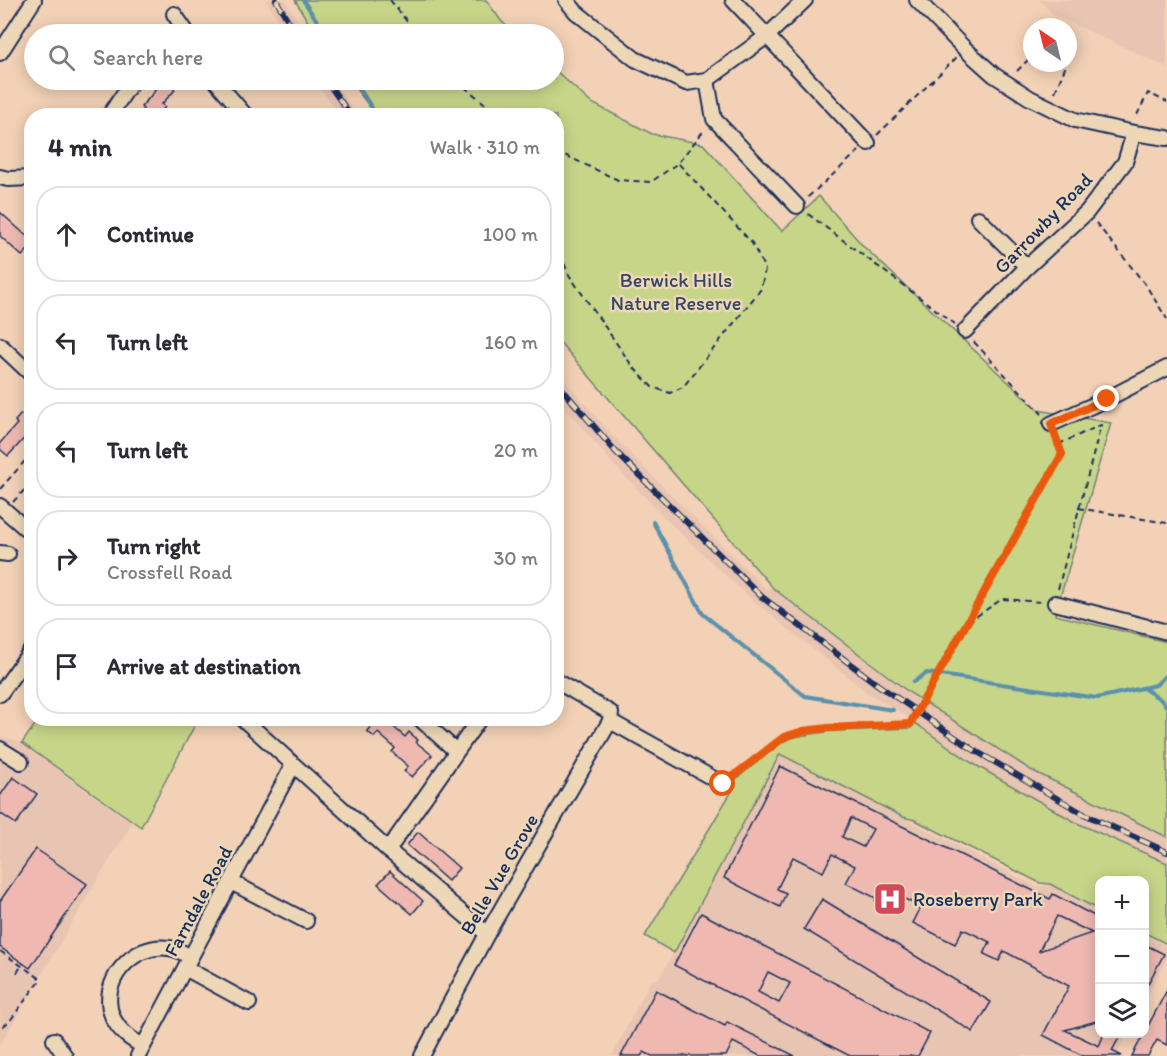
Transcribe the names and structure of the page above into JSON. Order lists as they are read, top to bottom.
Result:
{
  "streets": {
    "street": ["Garrowby Road", "Belle Vue Grove", "Farndale Road"]
  },
  "parks": ["Berwick Hills Nature Reserve"],
  "places": {
    "hospital": ["Roseberry Park"]
  },
  "north": "top left",
  "page": {
    "search": "Search here",
    "heading": ["4 min", "Walk · 310 m"],
    "list": [
      ["Continue", "100 m"],
      ["Turn left", "160 m"],
      ["Turn left", "20 m"],
      ["Turn right", "Crossfell Road", "30 m"],
      "Arrive at destination"
    ],
    "map_buttons": ["+", "−"]
  }
}
